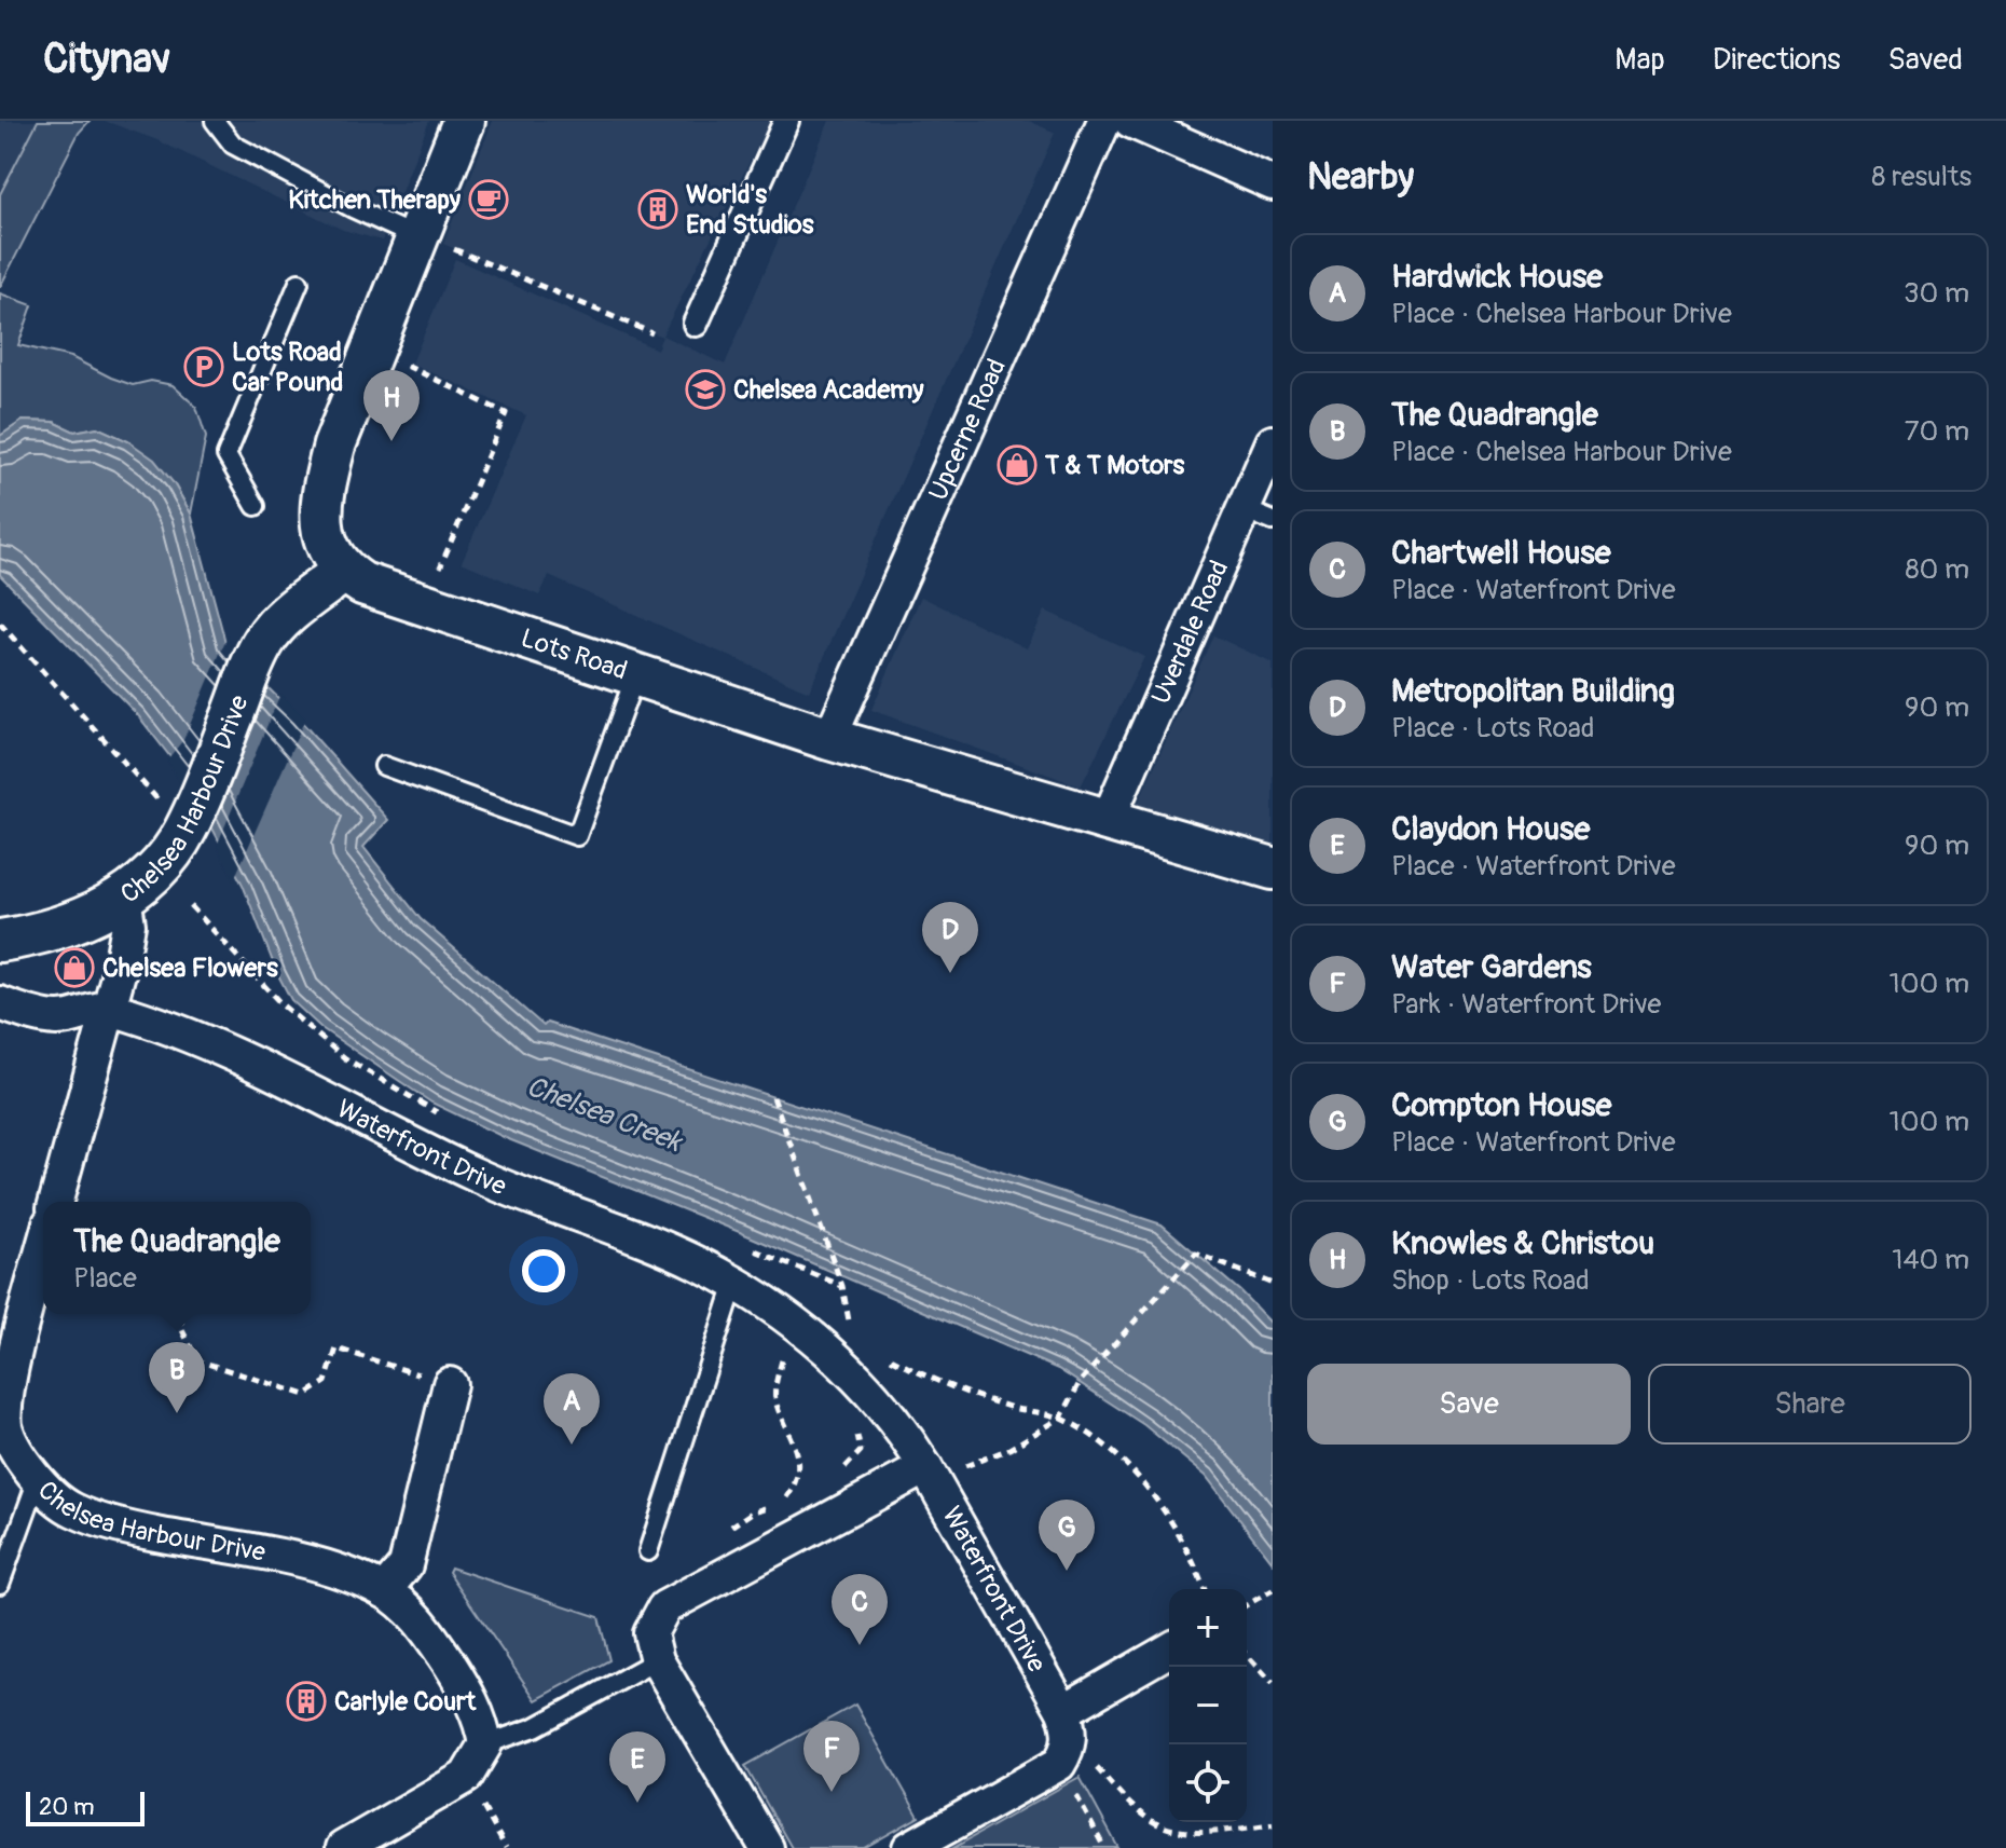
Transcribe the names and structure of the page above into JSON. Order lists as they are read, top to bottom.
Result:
{
  "streets": {
    "street": [
      "Upcerne Road",
      "Uverdale Road",
      "Lots Road",
      "Chelsea Harbour Drive",
      "Waterfront Drive"
    ]
  },
  "crossings": [
    ["Upcerne Road", "Lots Road"],
    ["Uverdale Road", "Lots Road"],
    ["Lots Road", "Chelsea Harbour Drive"],
    ["Chelsea Harbour Drive", "Waterfront Drive"]
  ],
  "water": ["Chelsea Creek"],
  "places": {
    "cafe": ["Kitchen Therapy"],
    "building": ["World's End Studios", "Carlyle Court"],
    "parking": ["Lots Road Car Pound"],
    "school or university": ["Chelsea Academy"],
    "shop": ["T & T Motors", "Chelsea Flowers"]
  },
  "scale_bar": "20 m",
  "page": {
    "header": "Citynav",
    "nav": ["Map", "Directions", "Saved"],
    "heading": ["Nearby", "8 results"],
    "list": [
      {
        "mark": "A",
        "name": "Hardwick House",
        "note": "Place · Chelsea Harbour Drive",
        "value": "30 m"
      },
      {
        "mark": "B",
        "name": "The Quadrangle",
        "note": "Place · Chelsea Harbour Drive",
        "value": "70 m"
      },
      {
        "mark": "C",
        "name": "Chartwell House",
        "note": "Place · Waterfront Drive",
        "value": "80 m"
      },
      {
        "mark": "D",
        "name": "Metropolitan Building",
        "note": "Place · Lots Road",
        "value": "90 m"
      },
      {
        "mark": "E",
        "name": "Claydon House",
        "note": "Place · Waterfront Drive",
        "value": "90 m"
      },
      {
        "mark": "F",
        "name": "Water Gardens",
        "note": "Park · Waterfront Drive",
        "value": "100 m"
      },
      {
        "mark": "G",
        "name": "Compton House",
        "note": "Place · Waterfront Drive",
        "value": "100 m"
      },
      {
        "mark": "H",
        "name": "Knowles & Christou",
        "note": "Shop · Lots Road",
        "value": "140 m"
      }
    ],
    "pins": [
      "H",
      "D",
      "B",
      "A",
      "G",
      "C",
      "F",
      "E"
    ],
    "popup": ["The Quadrangle", "Place"],
    "buttons": ["Save", "Share"],
    "map_buttons": ["+", "−"],
    "scale": "20 m"
  }
}
